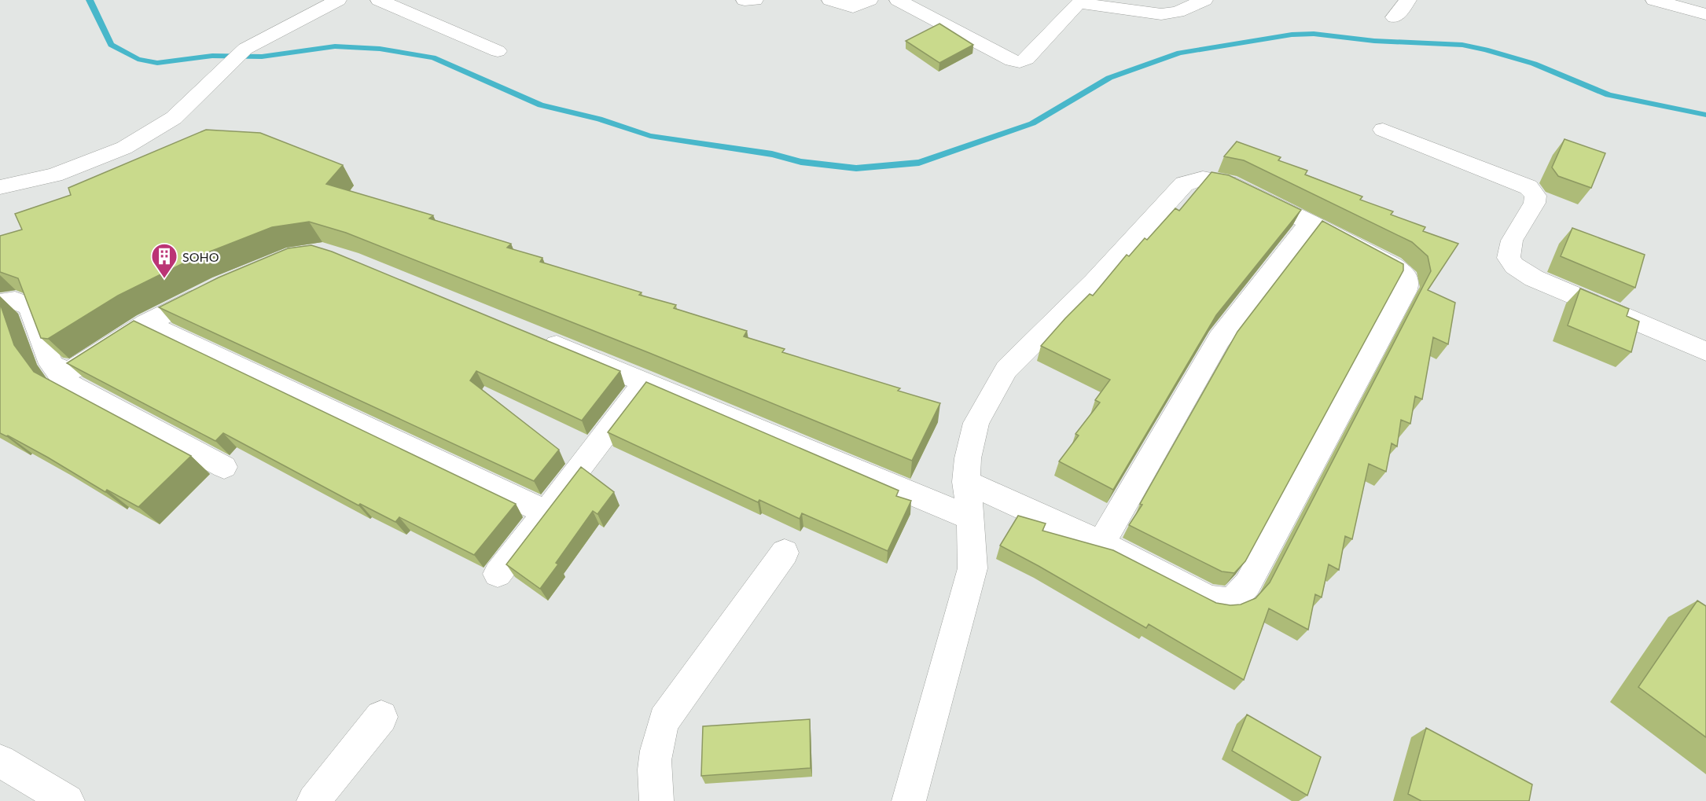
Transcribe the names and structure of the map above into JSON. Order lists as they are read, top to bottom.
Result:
{
  "places": {
    "building": ["SOHO"]
  }
}
